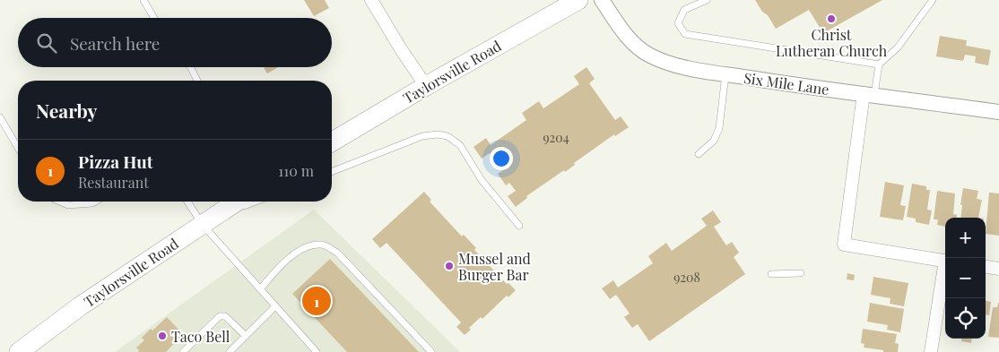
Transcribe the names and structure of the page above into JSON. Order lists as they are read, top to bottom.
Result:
{
  "streets": {
    "main road": ["Taylorsville Road"],
    "street": ["Six Mile Lane"]
  },
  "places": ["Christ Lutheran Church", "Mussel and Burger Bar", "Taco Bell"],
  "house_numbers": ["9204", "9208"],
  "page": {
    "search": "Search here",
    "heading": "Nearby",
    "list": [
      {
        "mark": "1",
        "name": "Pizza Hut",
        "note": "Restaurant",
        "value": "110 m"
      }
    ],
    "map_buttons": ["+", "−"],
    "pins": "1"
  }
}
